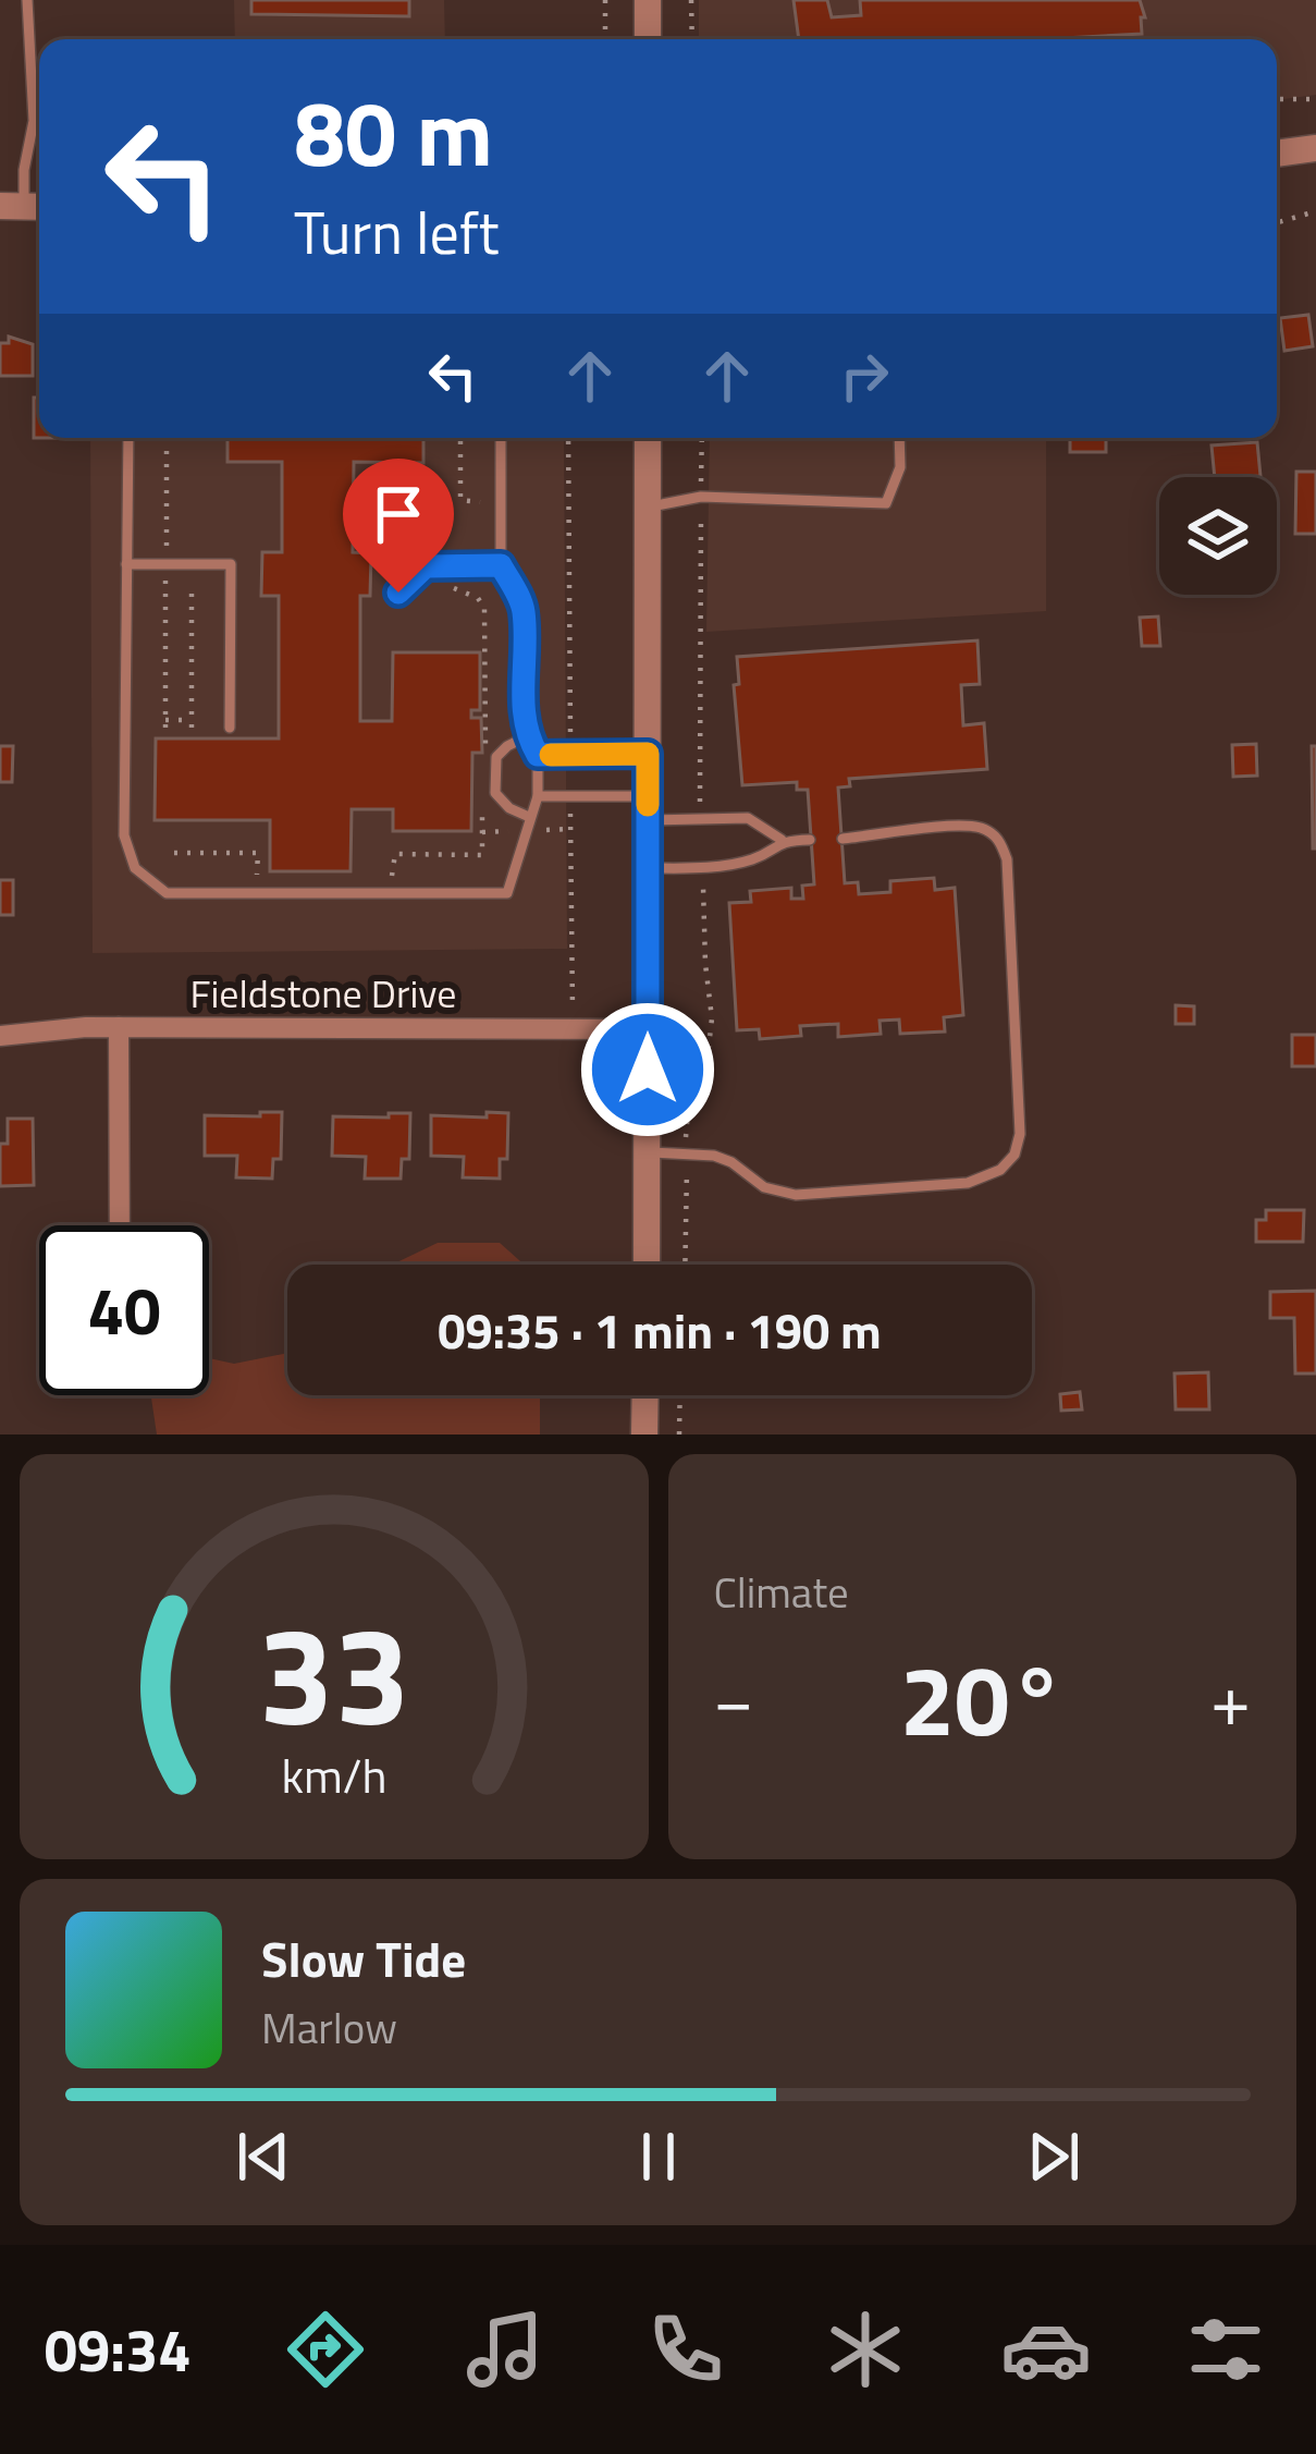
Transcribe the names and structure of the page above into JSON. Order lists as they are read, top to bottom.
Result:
{
  "streets": {
    "street": ["Fieldstone Drive"]
  },
  "page": {
    "turn": ["80 m", "Turn left"],
    "limit": "40",
    "trip": "09:35 · 1 min · 190 m",
    "tile": "Climate",
    "heat": ["−", "20°", "+"],
    "song": ["Slow Tide", "Marlow"],
    "tabs": "09:34",
    "gauge": ["33", "km/h"]
  }
}
